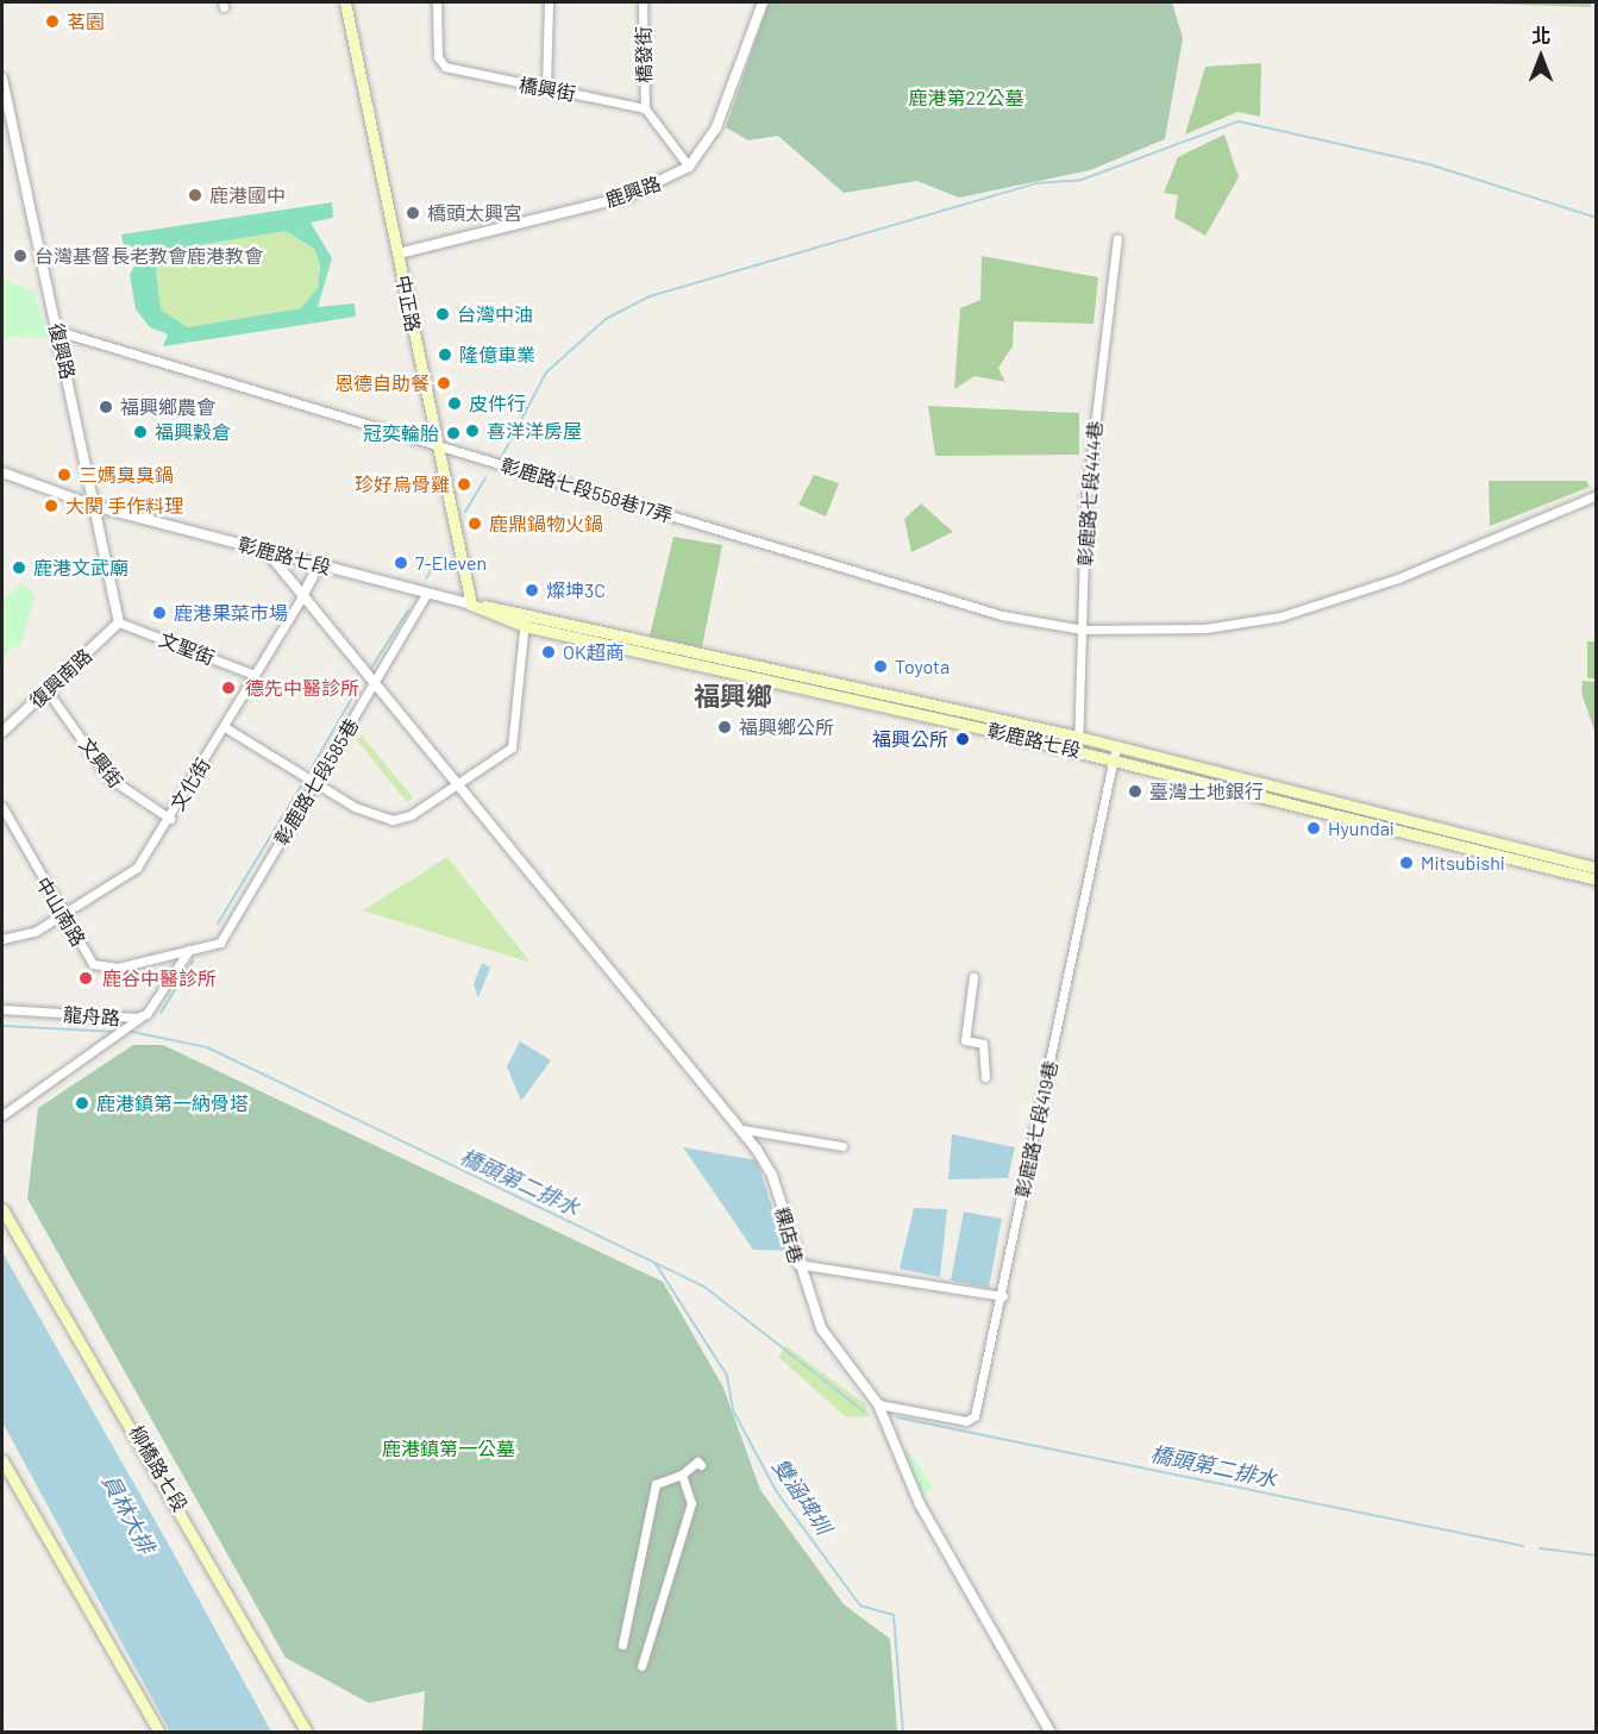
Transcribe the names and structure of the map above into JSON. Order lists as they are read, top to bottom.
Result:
{
  "streets": {
    "main road": ["中正路", "彰鹿路七段", "柳橋路七段"],
    "street": [
      "橋發街",
      "橋興街",
      "鹿興路",
      "復興路",
      "彰鹿路七段558巷17弄",
      "彰鹿路七段444巷",
      "文聖街",
      "復興南路",
      "文興街",
      "彰鹿路七段585巷",
      "文化街",
      "中山南路",
      "龍舟路",
      "彰鹿路七段419巷",
      "粿店巷"
    ]
  },
  "crossings": [
    ["橋發街", "橋興街"],
    ["鹿興路", "中正路"],
    ["中正路", "彰鹿路七段558巷17弄"],
    ["中正路", "彰鹿路七段"],
    ["復興路", "彰鹿路七段558巷17弄"],
    ["復興路", "彰鹿路七段"],
    ["復興路", "文聖街"],
    ["復興路", "復興南路"],
    ["彰鹿路七段558巷17弄", "彰鹿路七段444巷"],
    ["彰鹿路七段444巷", "彰鹿路七段"],
    ["彰鹿路七段", "彰鹿路七段585巷"],
    ["彰鹿路七段", "文化街"],
    ["彰鹿路七段", "彰鹿路七段419巷"],
    ["彰鹿路七段", "粿店巷"],
    ["文聖街", "復興南路"],
    ["文聖街", "文化街"],
    ["復興南路", "文興街"],
    ["文興街", "文化街"],
    ["彰鹿路七段585巷", "中山南路"],
    ["彰鹿路七段585巷", "龍舟路"],
    ["彰鹿路七段585巷", "粿店巷"],
    ["文化街", "中山南路"],
    ["文化街", "粿店巷"],
    ["中山南路", "龍舟路"],
    ["彰鹿路七段419巷", "粿店巷"]
  ],
  "districts": ["福興鄉"],
  "water": ["橋頭第二排水", "雙涵埤圳", "員林大排"],
  "parks": ["鹿港第22公墓", "鹿港鎮第一公墓"],
  "places": [
    "茗園",
    "鹿港國中",
    "橋頭太興宮",
    "台灣基督長老教會鹿港教會",
    "台灣中油",
    "隆億車業",
    "恩德自助餐",
    "皮件行",
    "福興鄉農會",
    "喜洋洋房屋",
    "福興穀倉",
    "冠奕輪胎",
    "三媽臭臭鍋",
    "珍好烏骨雞",
    "大関 手作料理",
    "鹿鼎鍋物火鍋",
    "7-Eleven",
    "鹿港文武廟",
    "燦坤3C",
    "鹿港果菜市場",
    "OK超商",
    "Toyota",
    "德先中醫診所",
    "福興鄉公所",
    "福興公所",
    "臺灣土地銀行",
    "Hyundai",
    "Mitsubishi",
    "鹿谷中醫診所",
    "鹿港鎮第一納骨塔"
  ],
  "north": "top"
}
